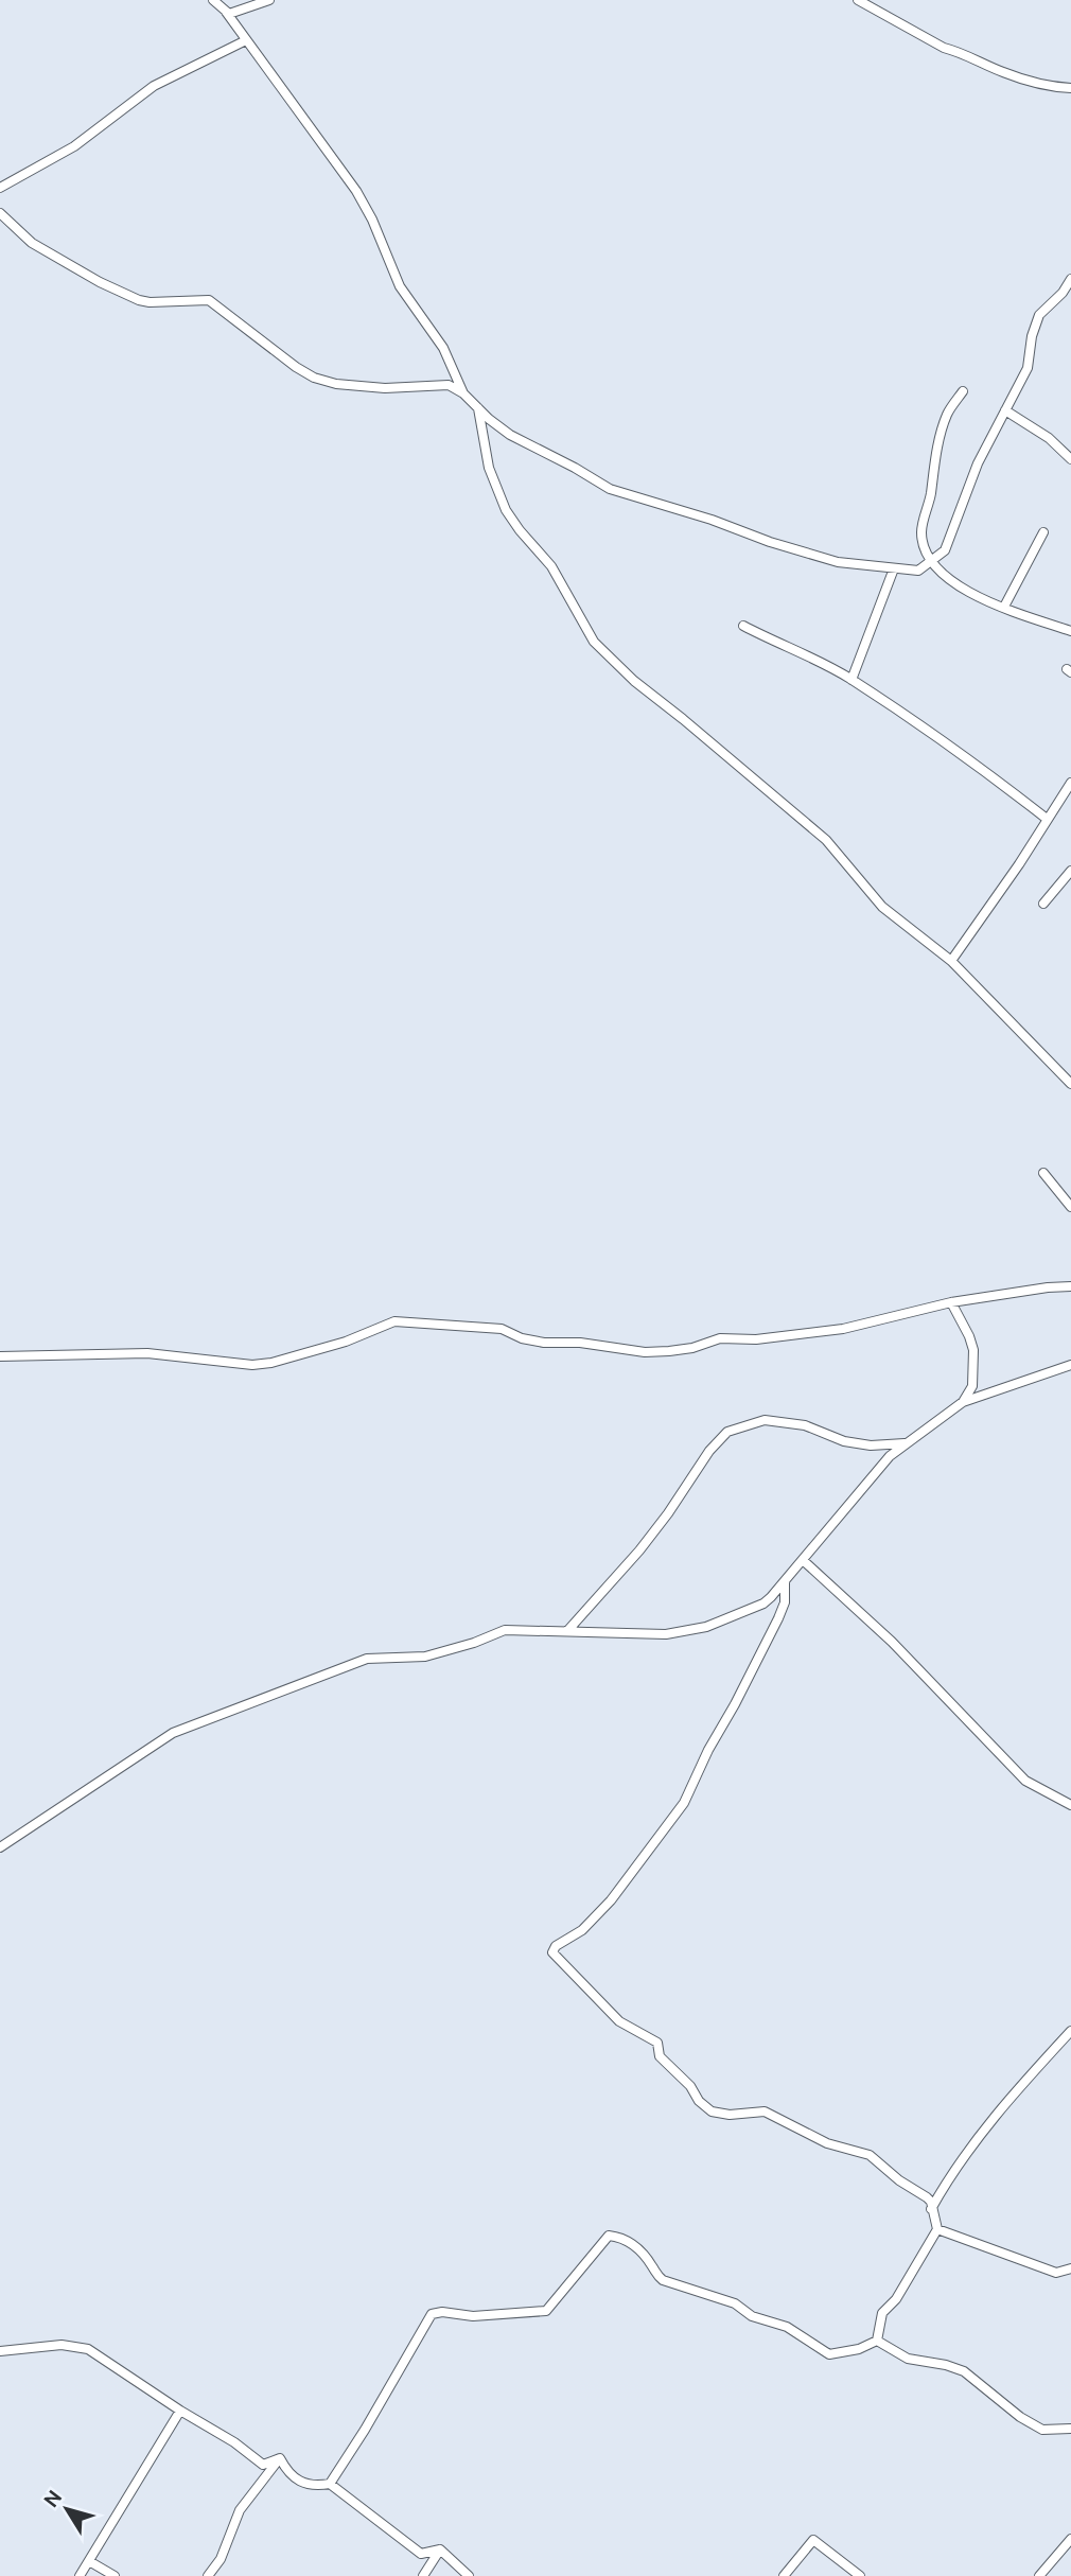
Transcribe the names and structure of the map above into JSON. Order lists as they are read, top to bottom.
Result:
{
  "north": "top left"
}
